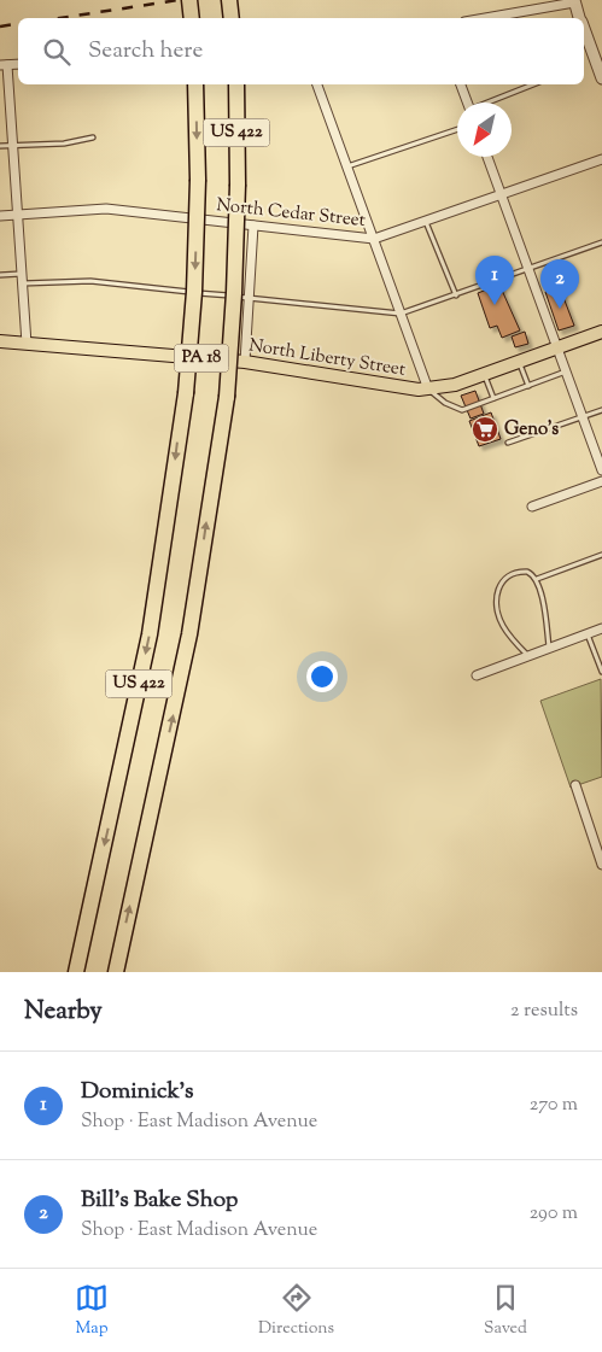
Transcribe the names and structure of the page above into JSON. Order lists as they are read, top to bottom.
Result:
{
  "streets": {
    "highway": ["US 422"],
    "main road": ["PA 18", "North Liberty Street"],
    "street": ["North Cedar Street"]
  },
  "places": {
    "supermarket": ["Geno's"]
  },
  "north": "bottom left",
  "page": {
    "search": "Search here",
    "pins": ["1", "2"],
    "heading": ["Nearby", "2 results"],
    "list": [
      {
        "mark": "1",
        "name": "Dominick's",
        "note": "Shop · East Madison Avenue",
        "value": "270 m"
      },
      {
        "mark": "2",
        "name": "Bill's Bake Shop",
        "note": "Shop · East Madison Avenue",
        "value": "290 m"
      }
    ],
    "nav": ["Map", "Directions", "Saved"]
  }
}
